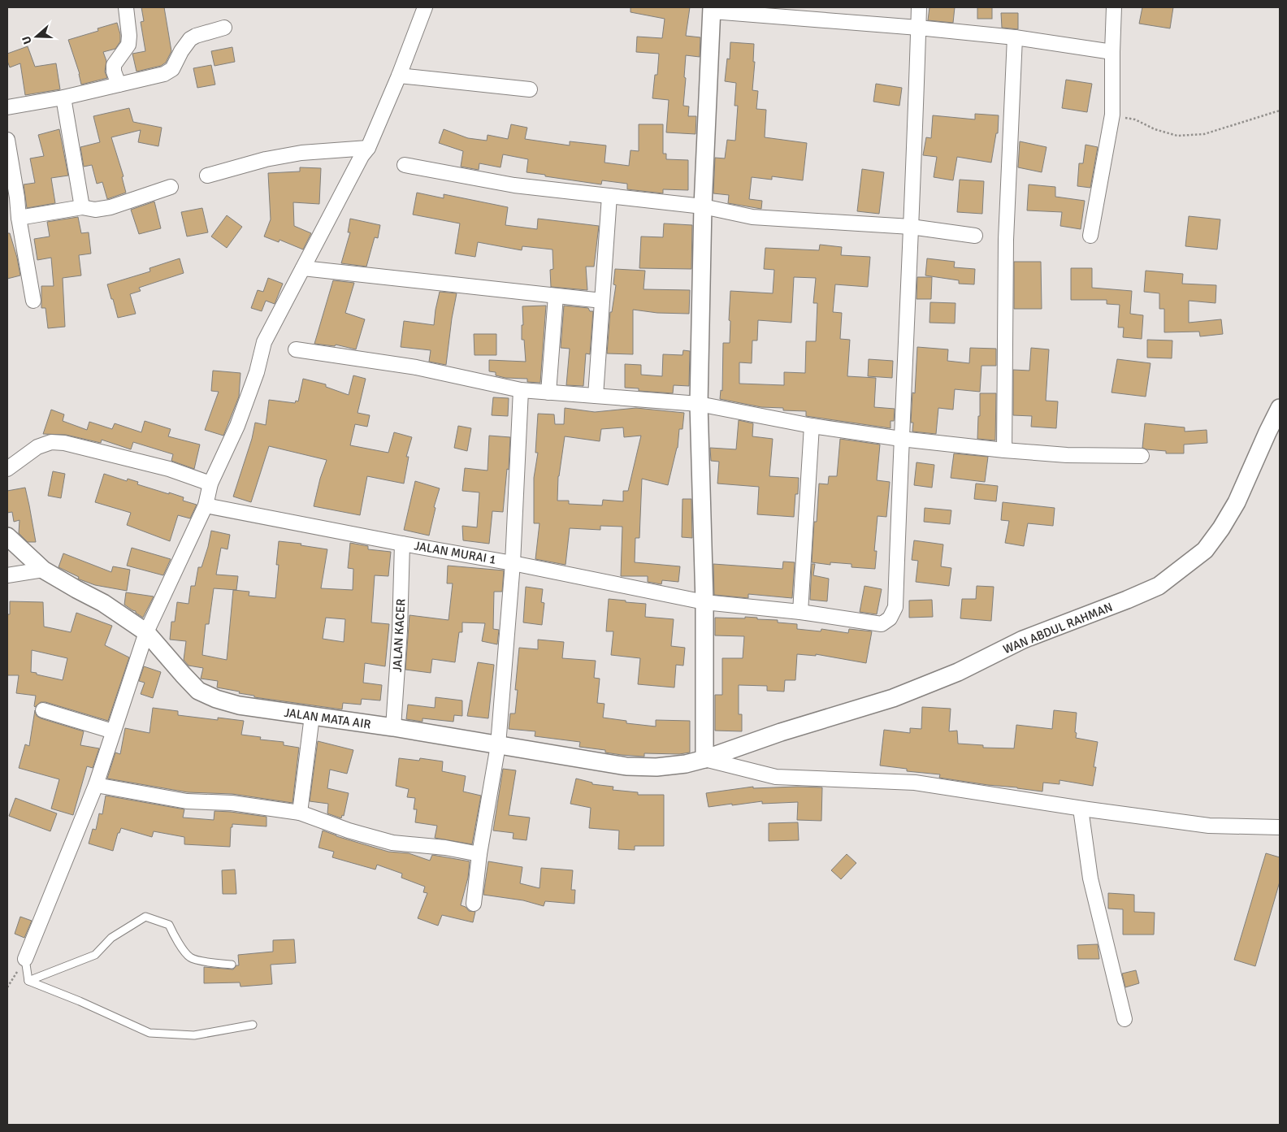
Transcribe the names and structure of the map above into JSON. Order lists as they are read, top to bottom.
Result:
{
  "streets": {
    "street": [
      "JALAN MURAI 1",
      "WAN ABDUL RAHMAN",
      "JALAN KACER",
      "JALAN MATA AIR"
    ]
  },
  "crossings": [
    ["JALAN MURAI 1", "JALAN KACER"],
    ["WAN ABDUL RAHMAN", "JALAN MATA AIR"],
    ["JALAN KACER", "JALAN MATA AIR"]
  ],
  "north": "left"
}
